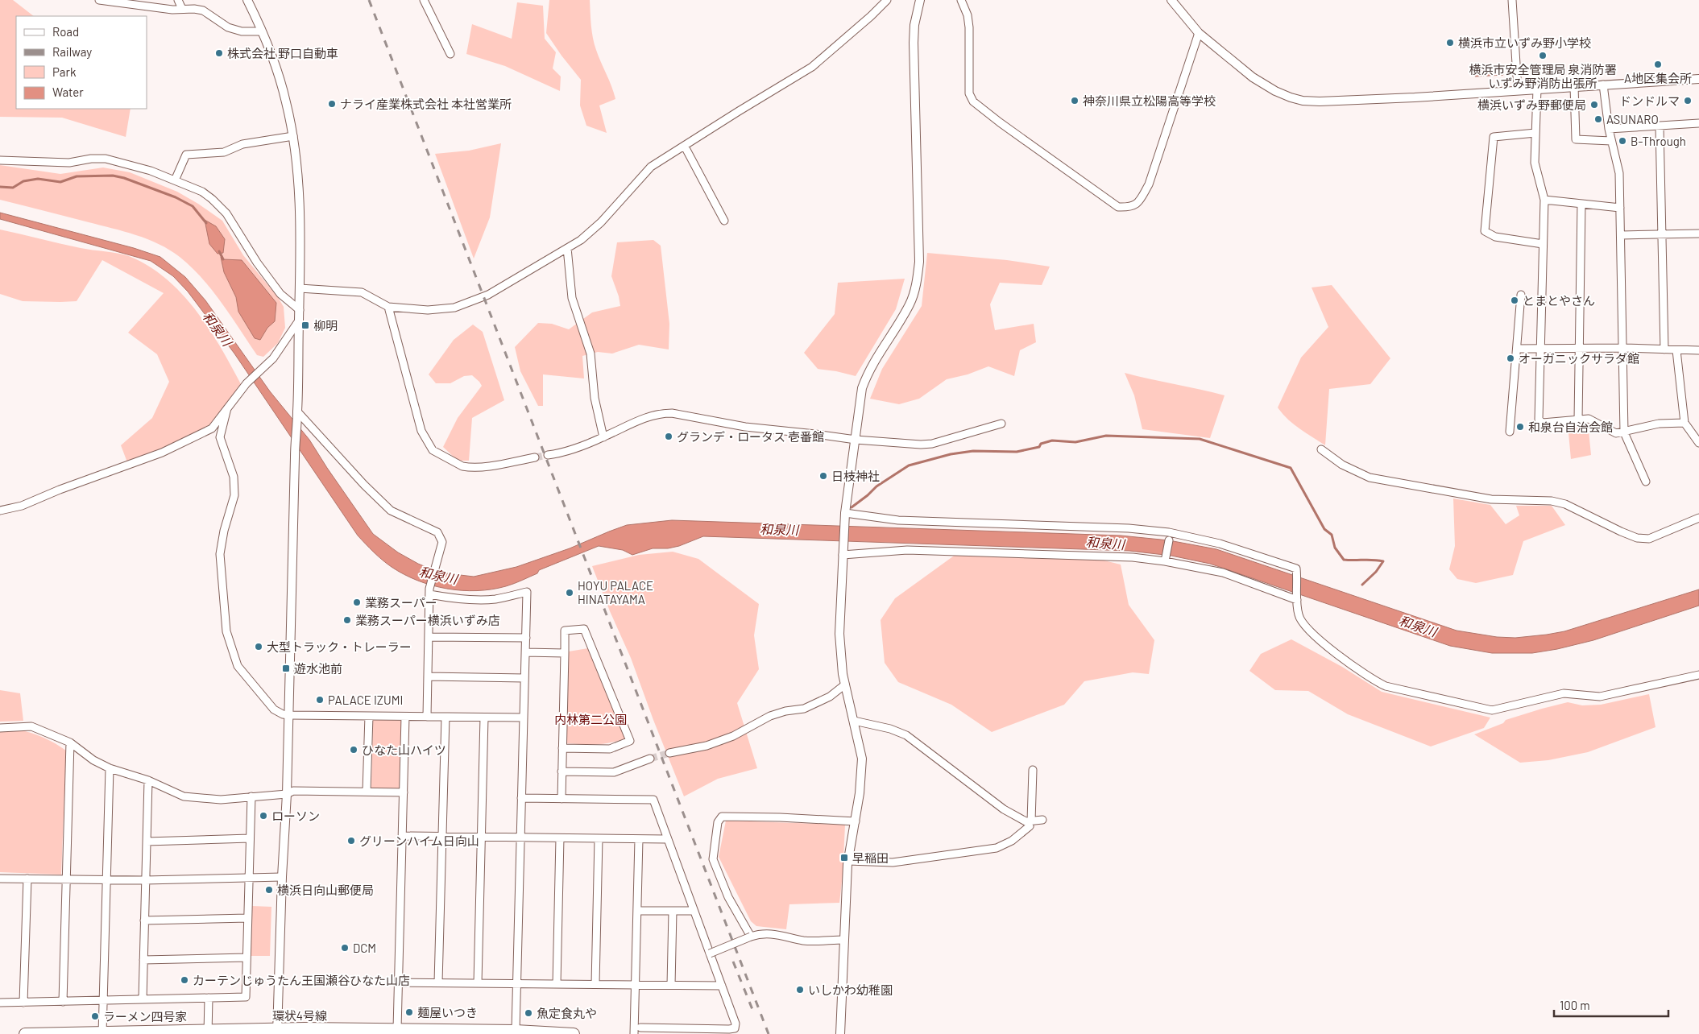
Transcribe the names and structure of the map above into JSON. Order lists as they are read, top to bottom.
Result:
{
  "streets": {
    "main road": ["環状4号線"]
  },
  "water": ["和泉川"],
  "parks": ["内林第二公園"],
  "places": {
    "other": [
      "横浜市立いずみ野小学校",
      "株式会社 野口自動車",
      "横浜市安全管理局 泉消防署 いずみ野消防出張所",
      "A地区集会所",
      "神奈川県立松陽高等学校",
      "ドンドルマ",
      "ナライ産業株式会社 本社営業所",
      "横浜いずみ野郵便局",
      "ASUNARO",
      "B-Through",
      "とまとやさん",
      "オーガニックサラダ館",
      "和泉台自治会館",
      "グランデ・ロータス 壱番館",
      "日枝神社",
      "HOYU PALACE HINATAYAMA",
      "業務スーパー",
      "業務スーパー横浜いずみ店",
      "大型トラック・トレーラー",
      "PALACE IZUMI",
      "ひなた山ハイツ",
      "ローソン",
      "グリーンハイム日向山",
      "横浜日向山郵便局",
      "DCM",
      "カーテンじゅうたん王国瀬谷ひなた山店",
      "いしかわ幼稚園",
      "麺屋いつき",
      "魚定食丸や",
      "ラーメン四号家"
    ],
    "transit": ["柳明", "遊水池前", "早稲田"]
  },
  "legend": [
    "Road",
    "Railway",
    "Park",
    "Water"
  ],
  "scale_bar": "100 m"
}
